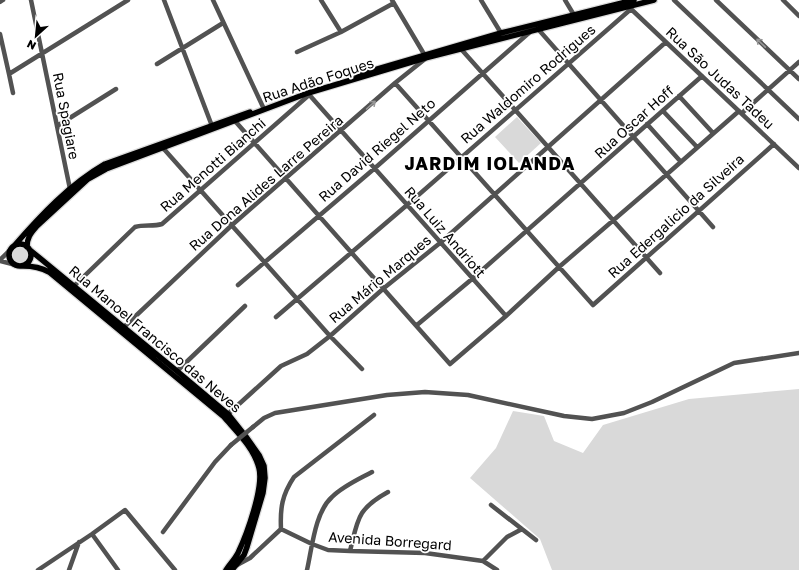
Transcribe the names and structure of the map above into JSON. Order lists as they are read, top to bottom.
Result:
{
  "streets": {
    "main road": ["Rua Adão Foques", "Rua Manoel Francisco das Neves"],
    "street": [
      "Rua São Judas Tadeu",
      "Rua Waldomiro Rodrigues",
      "Rua Spagiare",
      "Rua Oscar Hoff",
      "Rua David Riegel Neto",
      "Rua Menotti Bianchi",
      "Rua Dona Alides Larre Pereira",
      "Rua Edergalicio da Silveira",
      "Rua Luiz Andriott",
      "Rua Mário Marques",
      "Avenida Borregard"
    ]
  },
  "crossings": [
    ["Rua São Judas Tadeu", "Rua Adão Foques"],
    ["Rua São Judas Tadeu", "Rua Waldomiro Rodrigues"],
    ["Rua São Judas Tadeu", "Rua Oscar Hoff"],
    ["Rua São Judas Tadeu", "Rua Edergalicio da Silveira"],
    ["Rua São Judas Tadeu", "Rua Mário Marques"],
    ["Rua Adão Foques", "Rua Waldomiro Rodrigues"],
    ["Rua Adão Foques", "Rua Spagiare"],
    ["Rua Adão Foques", "Rua David Riegel Neto"],
    ["Rua Adão Foques", "Rua Menotti Bianchi"],
    ["Rua Adão Foques", "Rua Dona Alides Larre Pereira"],
    ["Rua Adão Foques", "Rua Luiz Andriott"],
    ["Rua Adão Foques", "Rua Manoel Francisco das Neves"],
    ["Rua Waldomiro Rodrigues", "Rua Luiz Andriott"],
    ["Rua Oscar Hoff", "Rua Luiz Andriott"],
    ["Rua David Riegel Neto", "Rua Luiz Andriott"],
    ["Rua Menotti Bianchi", "Rua Luiz Andriott"],
    ["Rua Menotti Bianchi", "Rua Manoel Francisco das Neves"],
    ["Rua Dona Alides Larre Pereira", "Rua Luiz Andriott"],
    ["Rua Dona Alides Larre Pereira", "Rua Manoel Francisco das Neves"],
    ["Rua Luiz Andriott", "Rua Mário Marques"],
    ["Rua Mário Marques", "Rua Manoel Francisco das Neves"]
  ],
  "districts": ["JARDIM IOLANDA"],
  "north": "bottom left"
}
